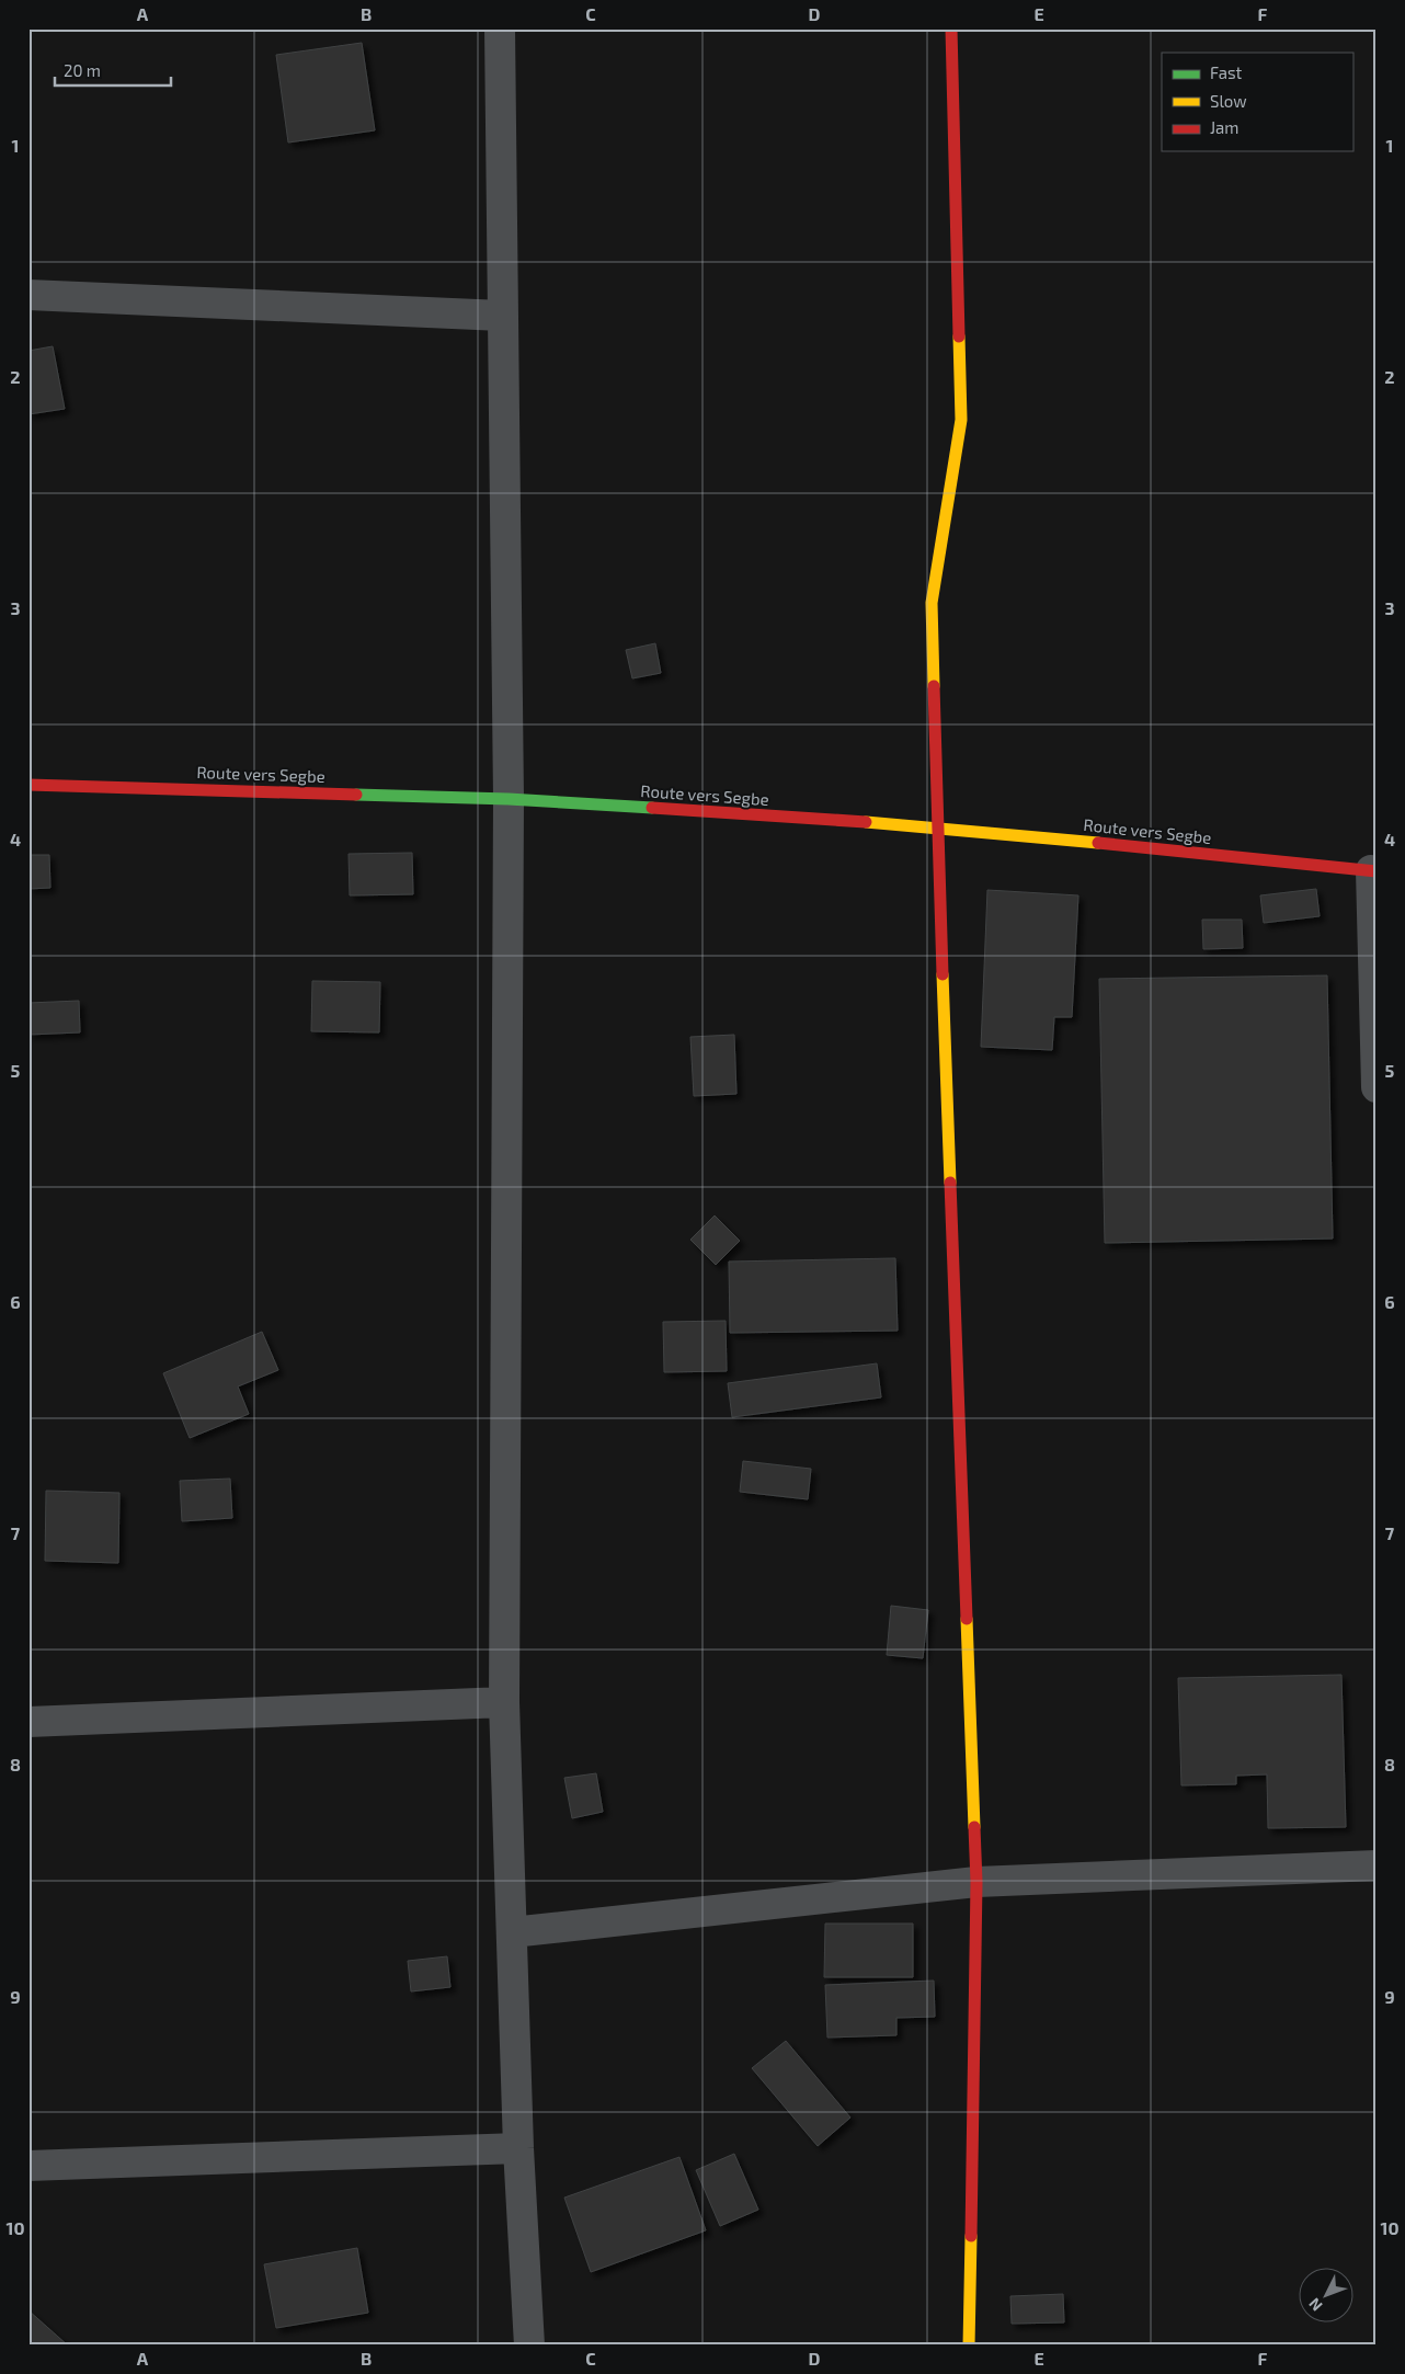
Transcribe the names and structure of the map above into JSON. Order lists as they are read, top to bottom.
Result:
{
  "streets": {
    "street": ["Route vers Segbe"]
  },
  "legend": ["Fast", "Slow", "Jam"],
  "scale_bar": "20 m",
  "north": "bottom left",
  "grid": {
    "columns": [
      "A",
      "B",
      "C",
      "D",
      "E",
      "F"
    ],
    "rows": [
      "1",
      "2",
      "3",
      "4",
      "5",
      "6",
      "7",
      "8",
      "9",
      "10"
    ]
  }
}
